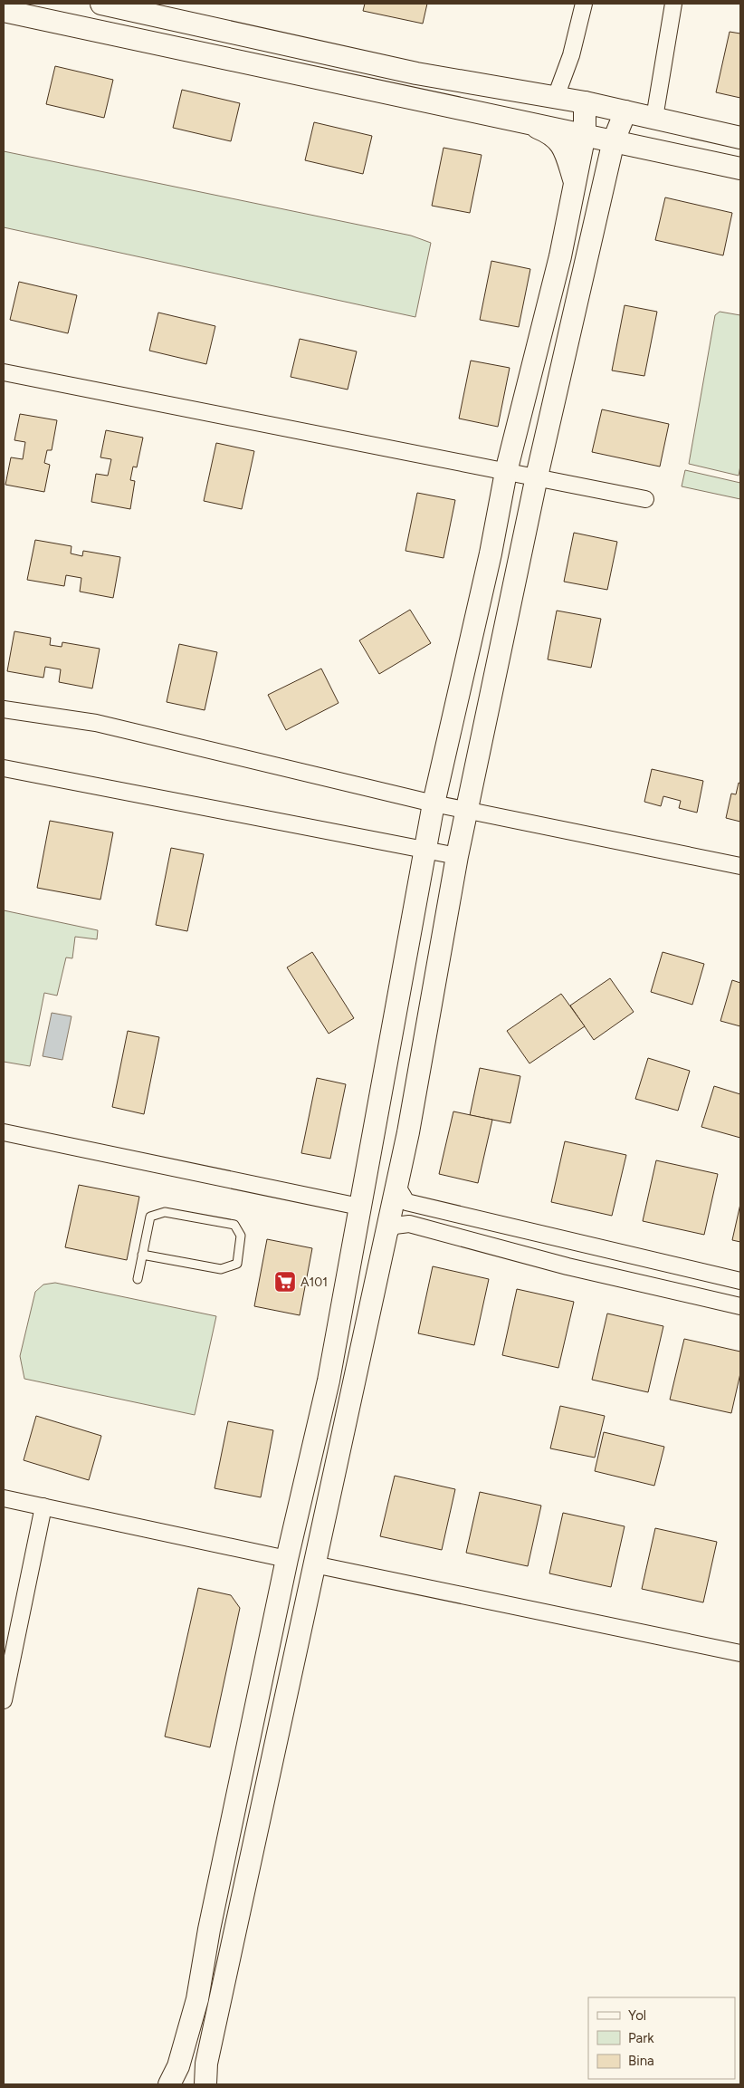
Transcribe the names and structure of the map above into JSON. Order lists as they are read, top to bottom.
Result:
{
  "places": {
    "supermarket": ["A101"]
  },
  "legend": ["Yol", "Park", "Bina"]
}
